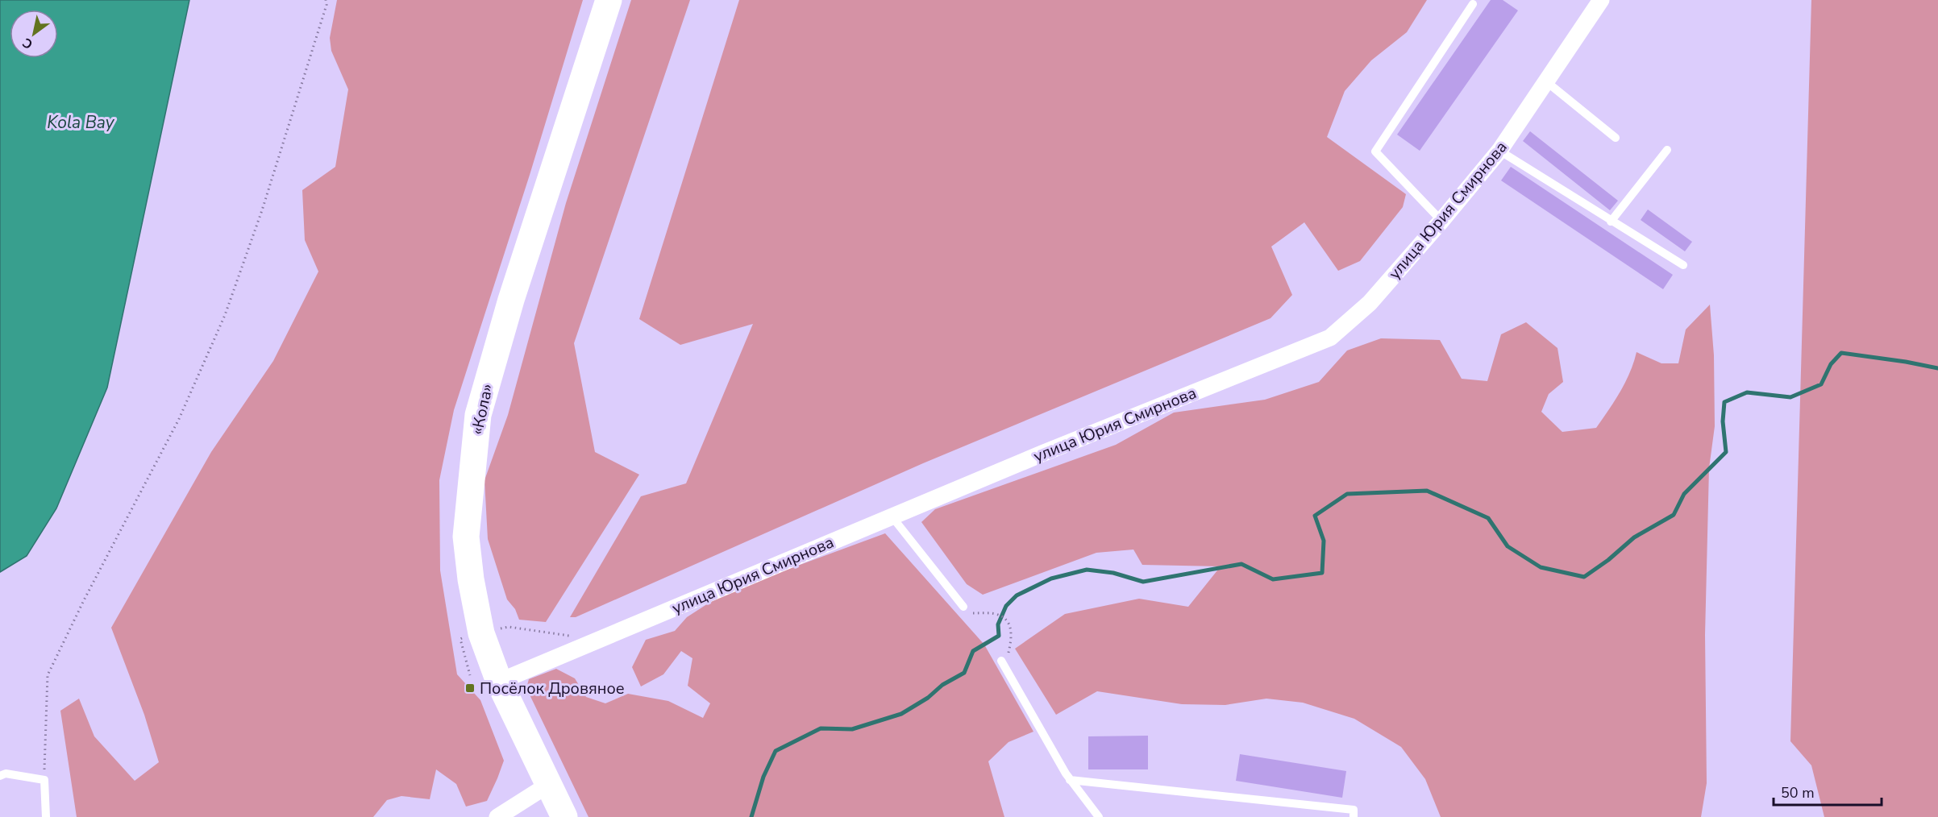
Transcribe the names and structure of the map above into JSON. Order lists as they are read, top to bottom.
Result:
{
  "streets": {
    "highway": ["«Кола»"],
    "street": ["улица Юрия Смирнова"]
  },
  "crossings": [
    ["улица Юрия Смирнова", "«Кола»"]
  ],
  "water": ["Kola Bay"],
  "places": {
    "transit": ["Посёлок Дровяное"]
  },
  "scale_bar": "50 m",
  "north": "bottom left"
}
